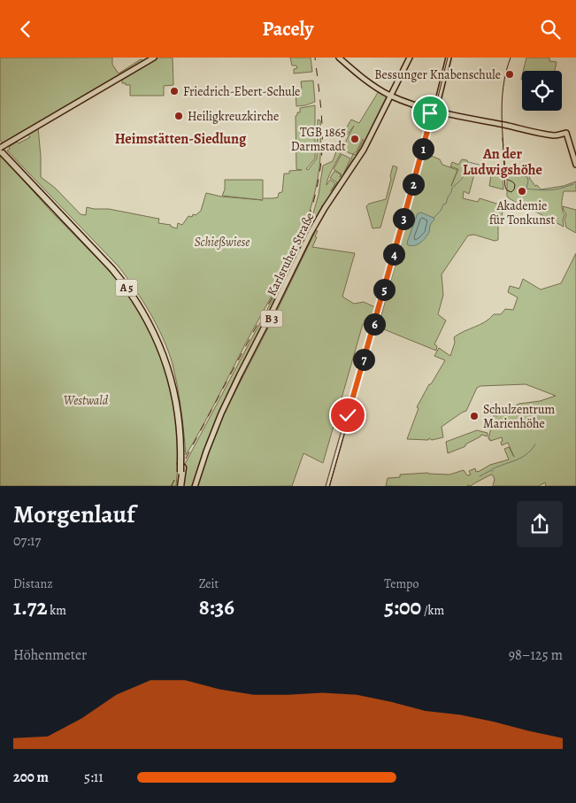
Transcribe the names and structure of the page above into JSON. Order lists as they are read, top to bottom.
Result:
{
  "streets": {
    "highway": ["A 5"],
    "main road": ["Karlsruher Straße", "B 3"]
  },
  "districts": ["Heimstätten-Siedlung", "An der Ludwigshöhe"],
  "parks": ["Schießwiese", "Westwald"],
  "places": [
    "Bessunger Knabenschule",
    "Friedrich-Ebert-Schule",
    "Heiligkreuzkirche",
    "TGB 1865 Darmstadt",
    "Akademie für Tonkunst",
    "Schulzentrum Marienhöhe"
  ],
  "page": {
    "header": "Pacely",
    "pins": [
      "1",
      "2",
      "3",
      "4",
      "5",
      "6",
      "7"
    ],
    "heading": ["Morgenlauf", "07:17"],
    "stats": [
      ["Distanz", "1.72 km"],
      ["Zeit", "8:36"],
      ["Tempo", "5:00 /km"]
    ],
    "chart": ["Höhenmeter", "98–125 m"],
    "list": [
      {
        "name": "200 m",
        "note": "5:11"
      }
    ]
  }
}
